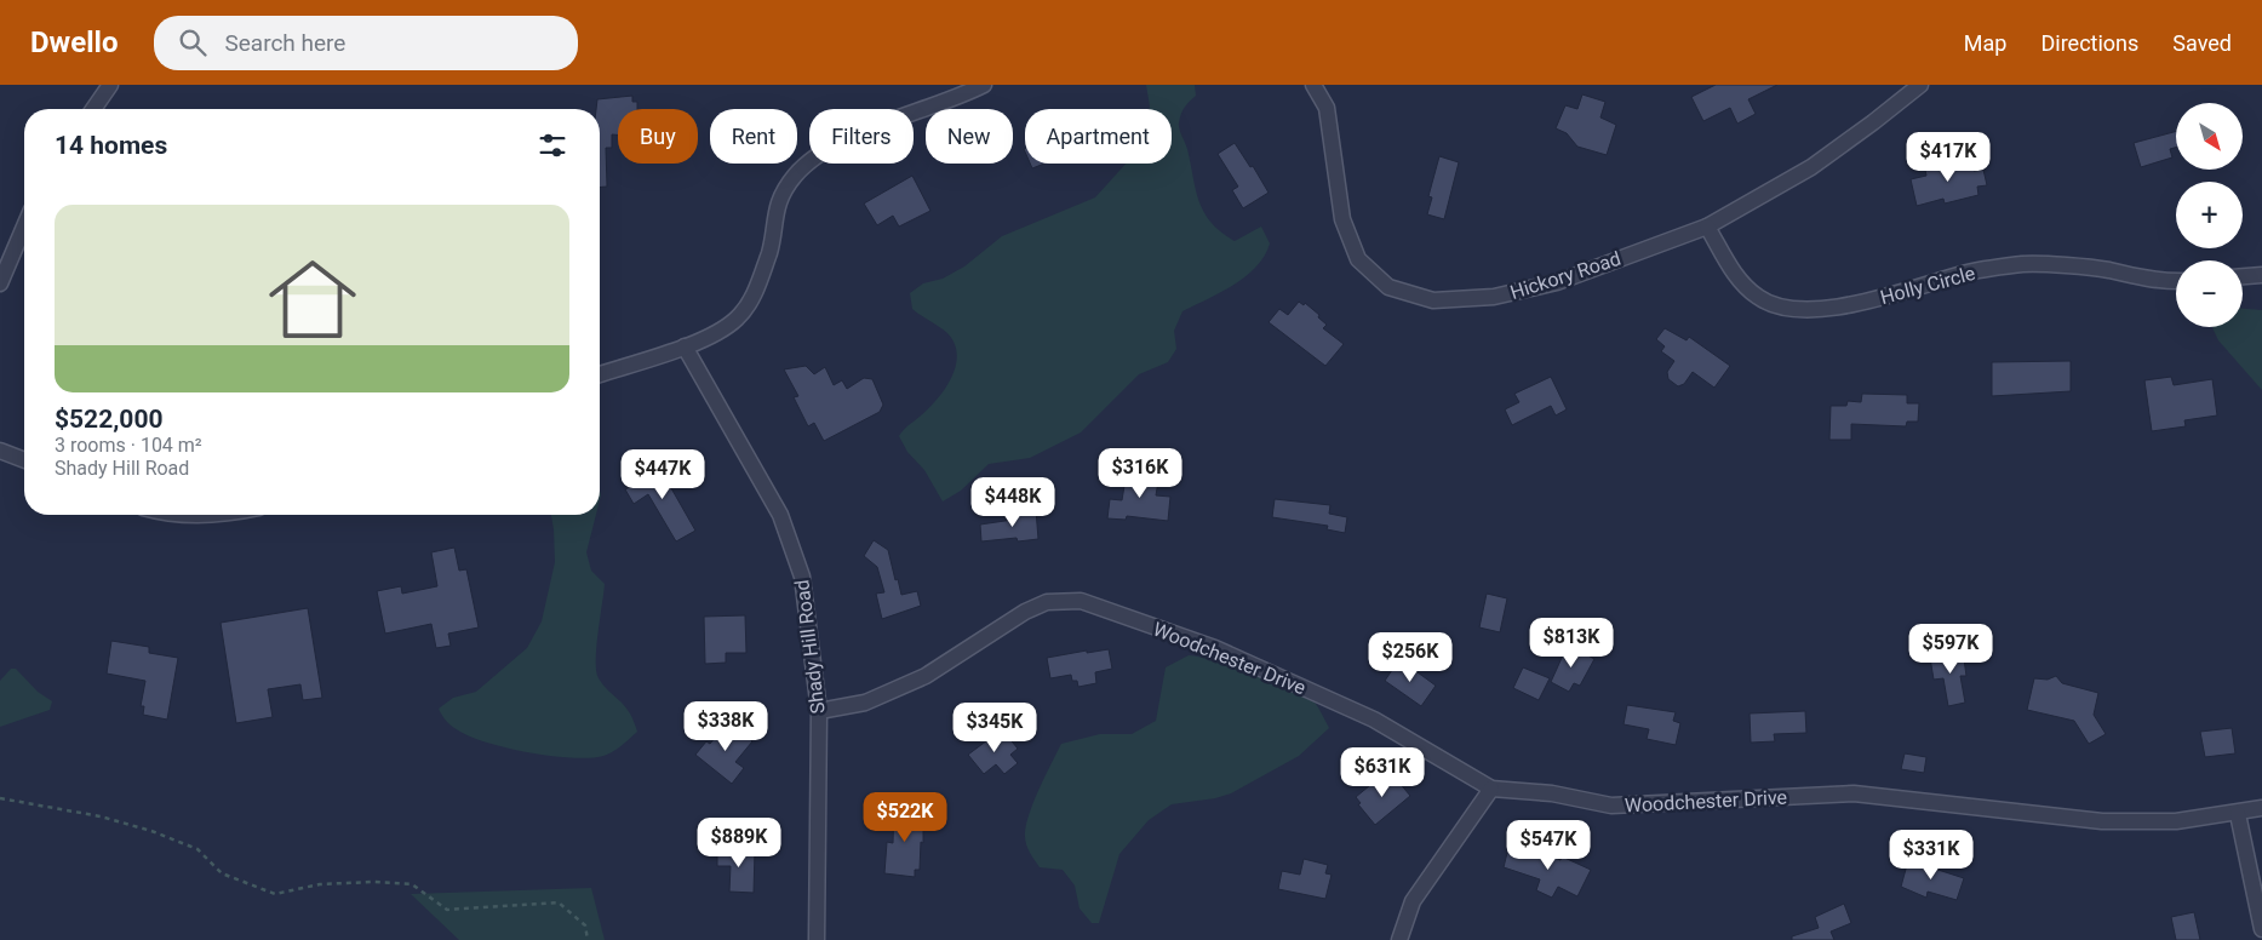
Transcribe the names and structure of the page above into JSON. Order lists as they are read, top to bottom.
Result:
{
  "streets": {
    "street": [
      "Hickory Road",
      "Holly Circle",
      "Shady Hill Road",
      "Woodchester Drive"
    ]
  },
  "crossings": [
    ["Hickory Road", "Holly Circle"],
    ["Shady Hill Road", "Woodchester Drive"]
  ],
  "north": "bottom right",
  "page": {
    "header": "Dwello",
    "search": "Search here",
    "nav": ["Map", "Directions", "Saved"],
    "map_buttons": ["+", "−"],
    "chip": [
      "Buy",
      "Rent",
      "Filters",
      "New",
      "Apartment"
    ],
    "heading": "14 homes",
    "price": [
      "$417K",
      "$316K",
      "$447K",
      "$448K",
      "$813K",
      "$597K",
      "$256K",
      "$338K",
      "$345K",
      "$631K",
      "$522K",
      "$889K",
      "$547K",
      "$331K"
    ],
    "list": [
      {
        "name": "$522,000",
        "note": "3 rooms · 104 m² · Shady Hill Road"
      }
    ]
  }
}
